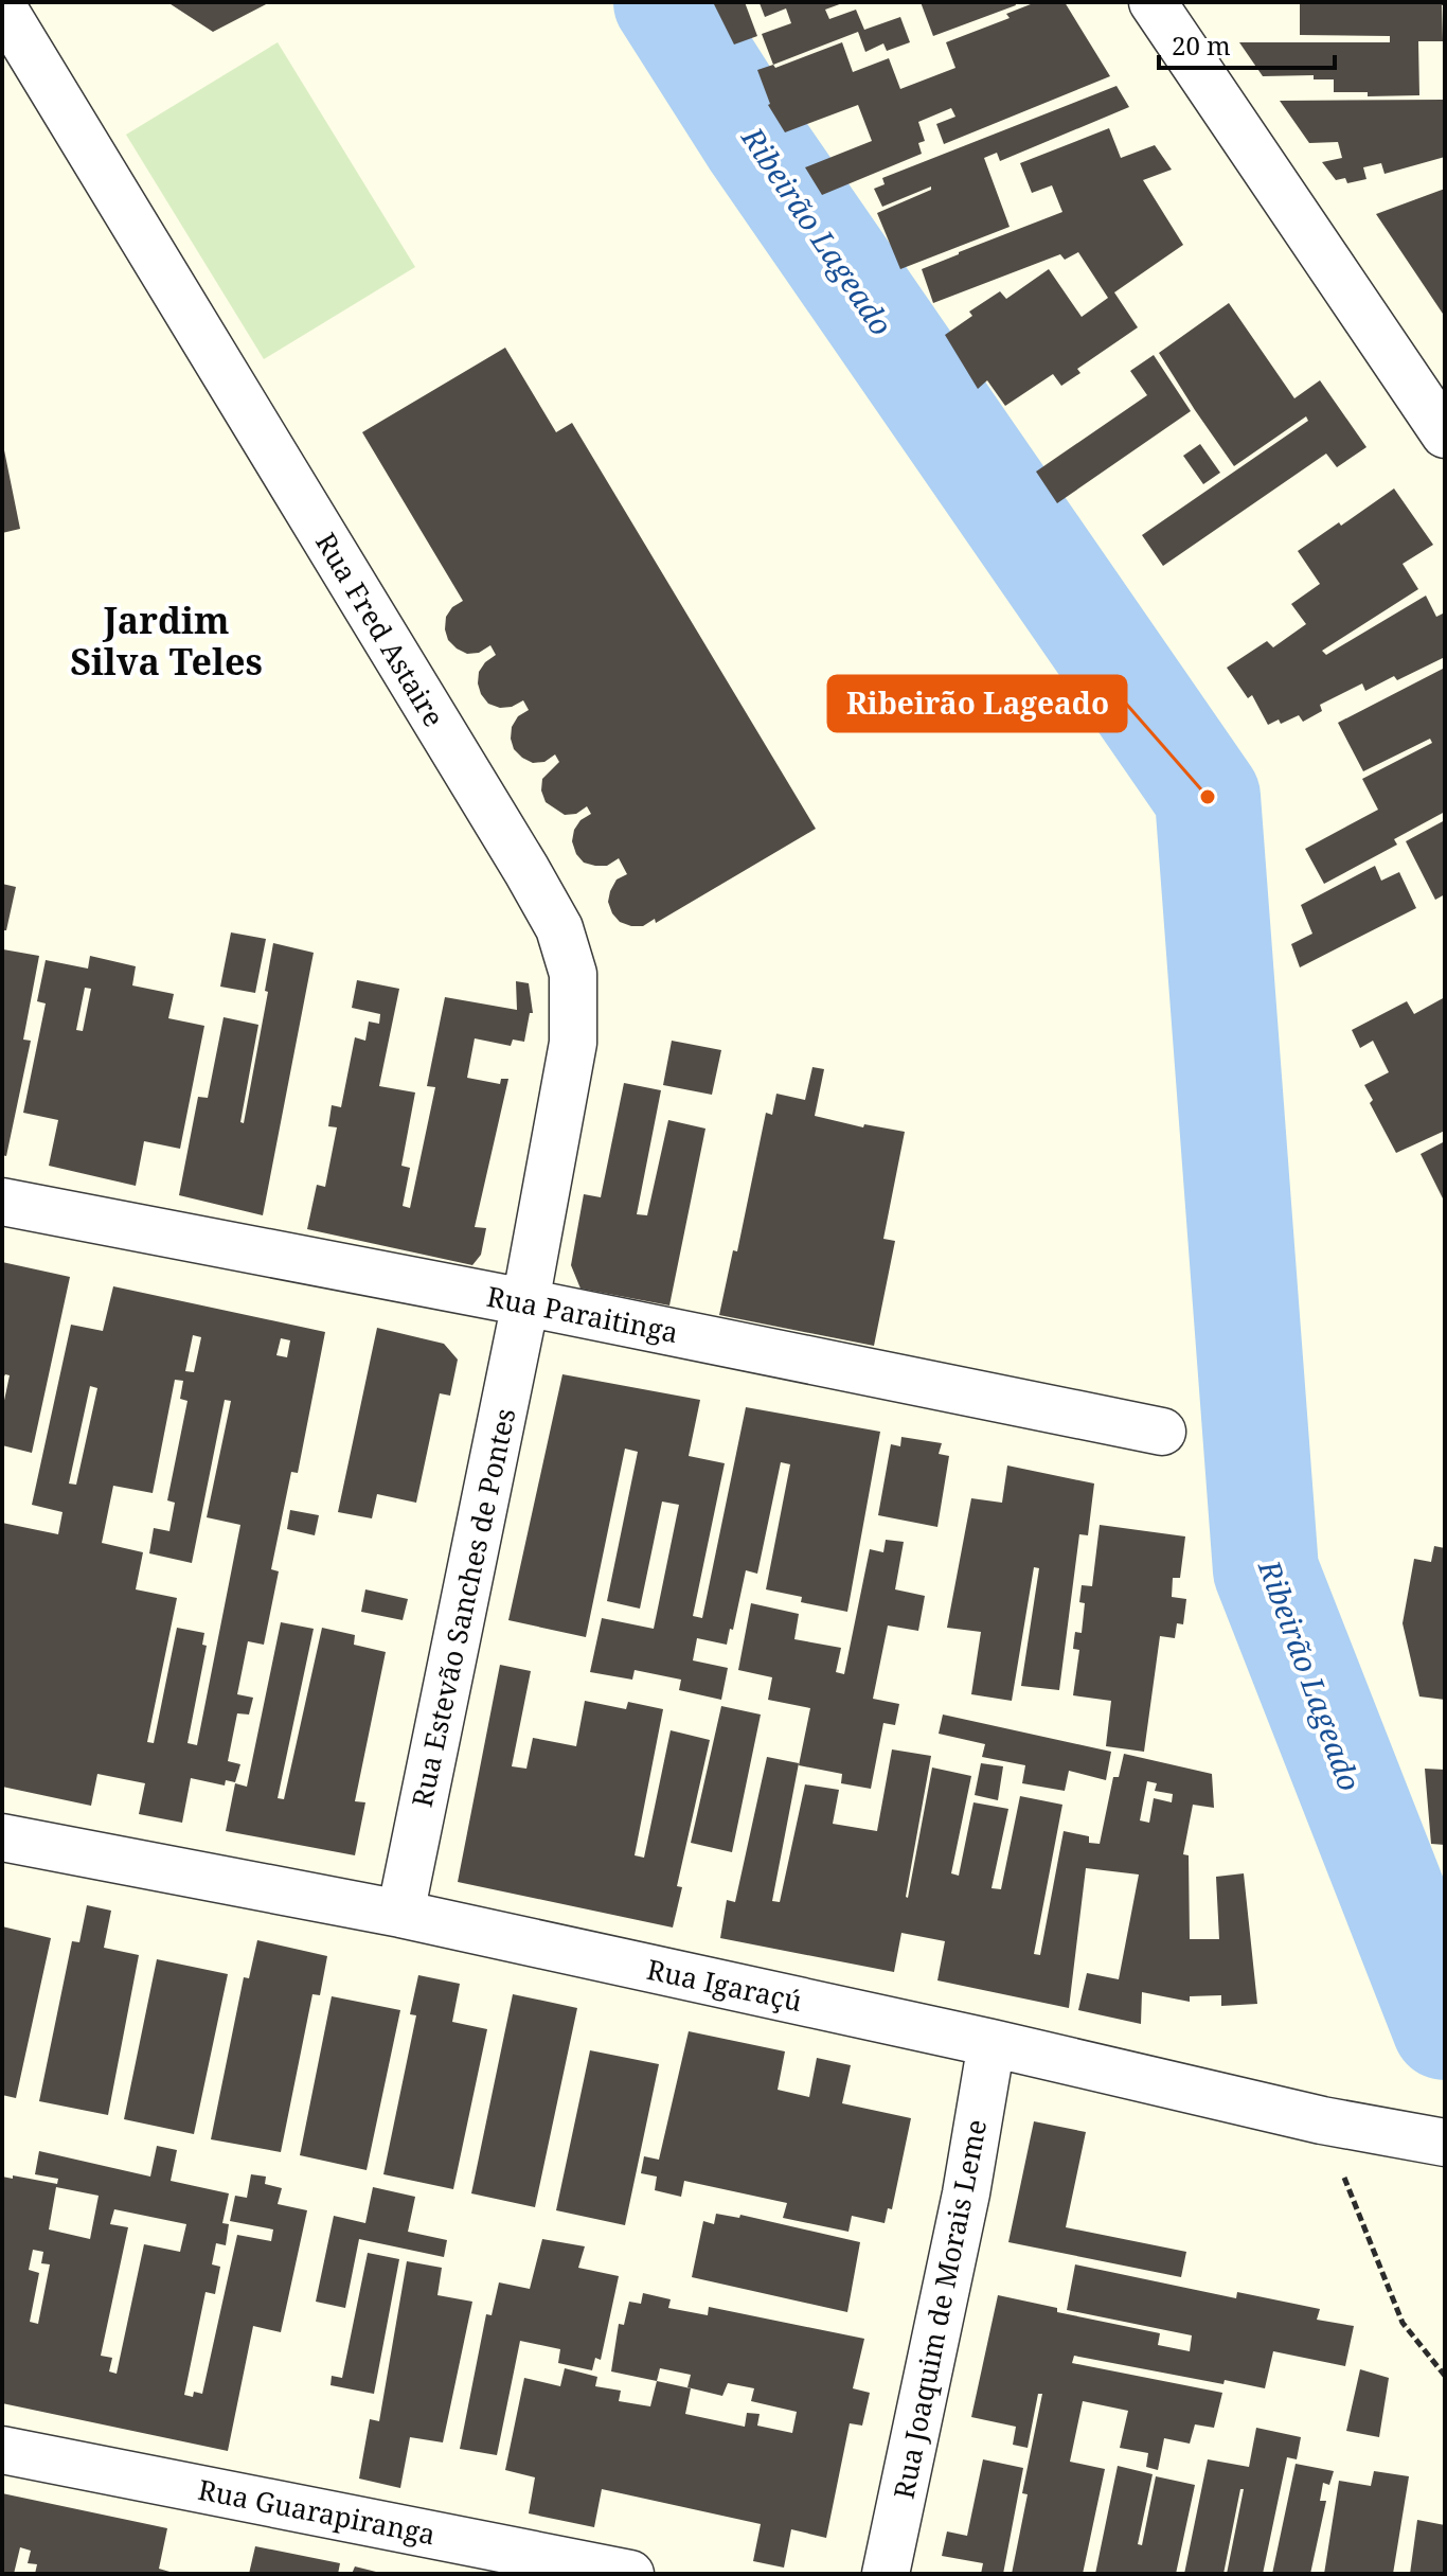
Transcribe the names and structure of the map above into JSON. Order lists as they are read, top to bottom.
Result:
{
  "streets": {
    "street": [
      "Rua Fred Astaire",
      "Rua Paraitinga",
      "Rua Estevão Sanches de Pontes",
      "Rua Igaraçú",
      "Rua Joaquim de Morais Leme",
      "Rua Guarapiranga"
    ]
  },
  "crossings": [
    ["Rua Fred Astaire", "Rua Paraitinga"],
    ["Rua Fred Astaire", "Rua Estevão Sanches de Pontes"],
    ["Rua Paraitinga", "Rua Estevão Sanches de Pontes"],
    ["Rua Estevão Sanches de Pontes", "Rua Igaraçú"],
    ["Rua Igaraçú", "Rua Joaquim de Morais Leme"]
  ],
  "districts": ["Jardim Silva Teles"],
  "water": ["Ribeirão Lageado"],
  "places": ["Ribeirão Lageado"],
  "scale_bar": "20 m"
}
